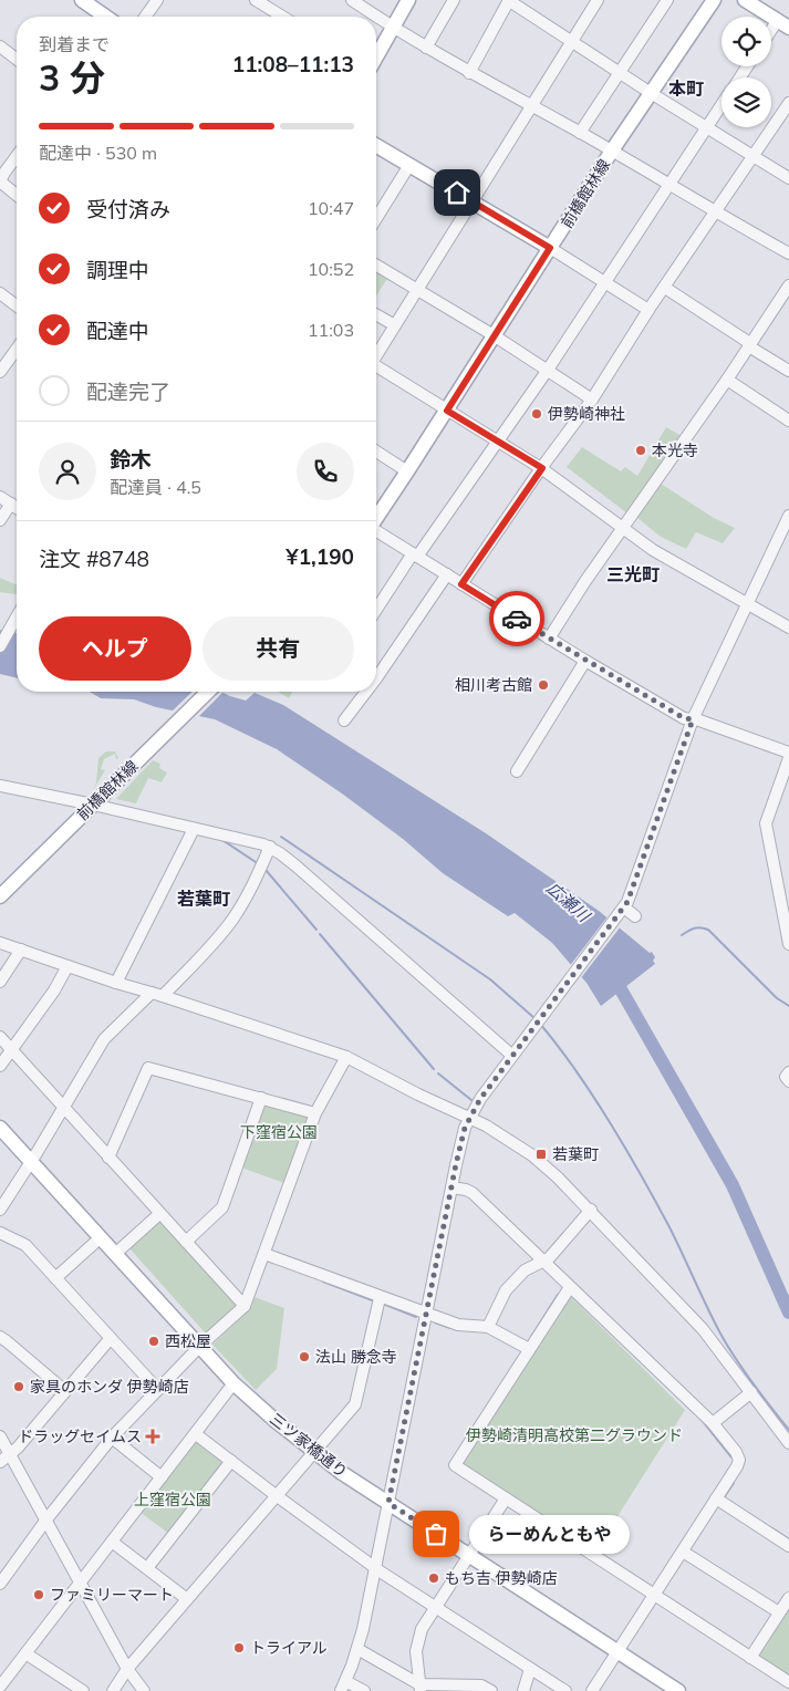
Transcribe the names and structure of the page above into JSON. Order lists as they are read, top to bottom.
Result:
{
  "streets": {
    "main road": ["前橋館林線", "三ツ家橋通り"]
  },
  "districts": ["本町", "三光町", "若葉町"],
  "water": ["広瀬川"],
  "parks": ["下窪宿公園", "伊勢崎清明高校第二グラウンド", "上窪宿公園"],
  "places": {
    "other": [
      "伊勢崎神社",
      "本光寺",
      "相川考古館",
      "西松屋",
      "法山 勝念寺",
      "家具のホンダ 伊勢崎店",
      "らーめんともや",
      "もち吉 伊勢崎店",
      "ファミリーマート",
      "トライアル"
    ],
    "transit": ["若葉町"],
    "health": ["ドラッグセイムス"]
  },
  "page": {
    "heading": ["3 分", "到着まで", "11:08–11:13"],
    "panel": [
      "鈴木",
      "配達員 · 4.5",
      "注文 #8748",
      "¥1,190"
    ],
    "bar": "配達中 · 530 m",
    "list": [
      ["受付済み", "10:47"],
      ["調理中", "10:52"],
      ["配達中", "11:03"],
      "配達完了"
    ],
    "buttons": ["ヘルプ", "共有"],
    "bubble": "らーめんともや"
  }
}
